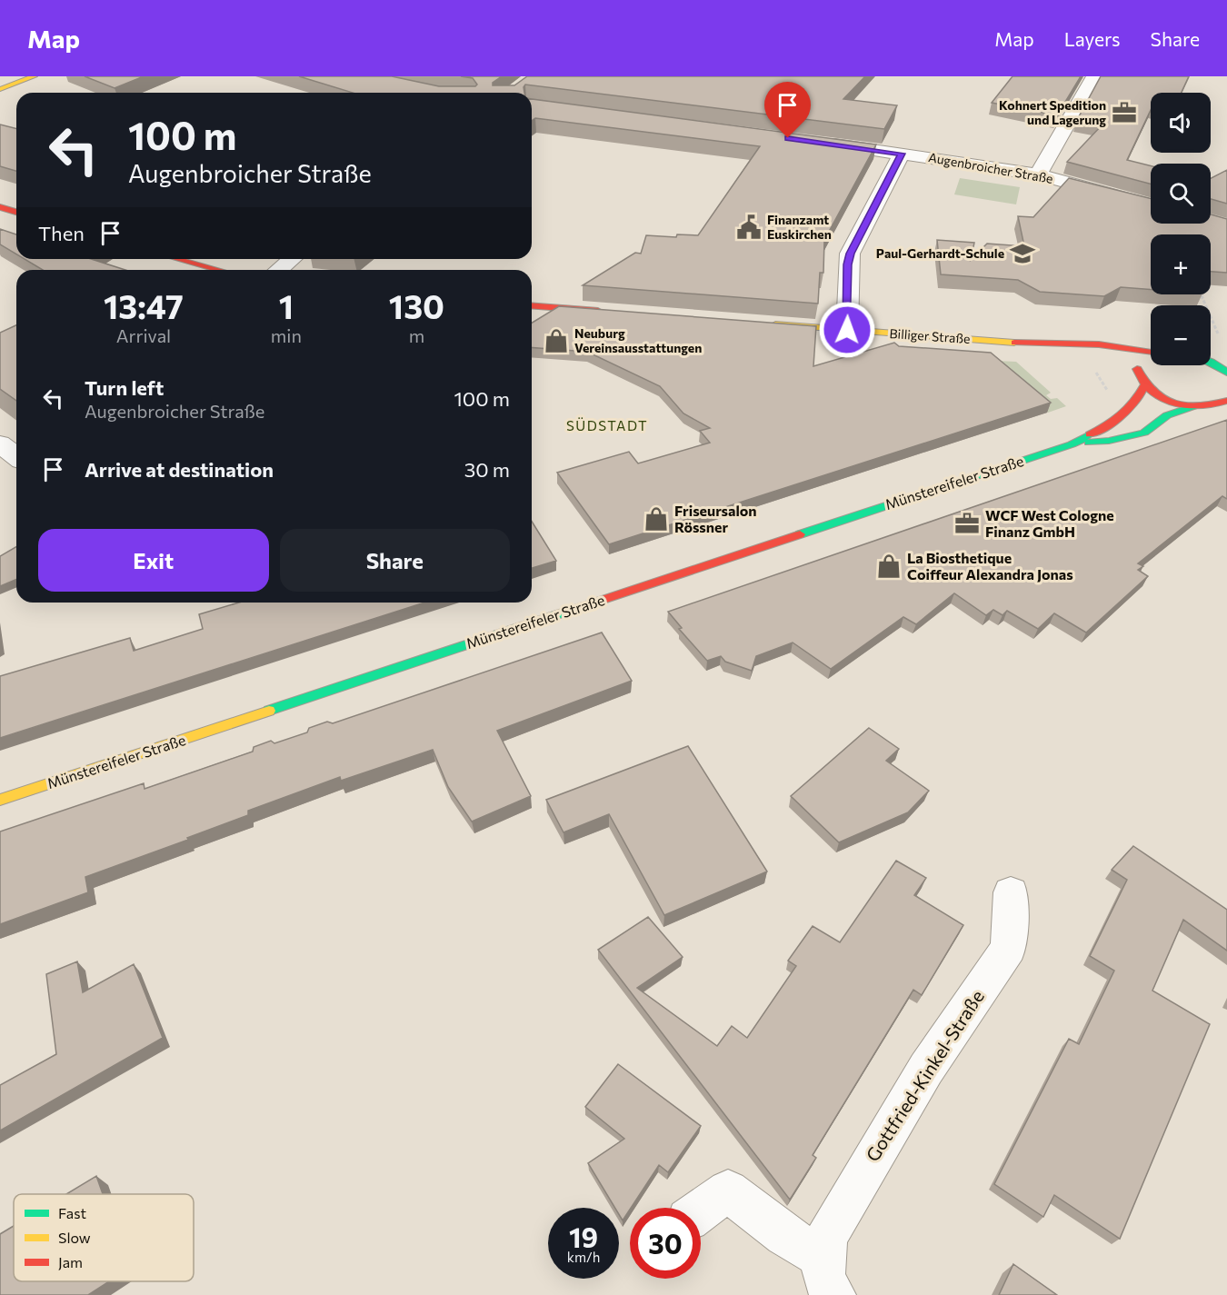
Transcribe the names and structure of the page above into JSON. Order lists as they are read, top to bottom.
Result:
{
  "streets": {
    "street": [
      "Augenbroicher Straße",
      "Billiger Straße",
      "Münstereifeler Straße",
      "Gottfried-Kinkel-Straße"
    ]
  },
  "districts": ["SÜDSTADT"],
  "places": {
    "office": ["Kohnert Spedition und Lagerung", "WCF West Cologne Finanz GmbH"],
    "public building": ["Finanzamt Euskirchen"],
    "school or university": ["Paul-Gerhardt-Schule"],
    "shop": ["Neuburg Vereinsausstattungen", "Friseursalon Rössner", "La Biosthetique Coiffeur Alexandra Jonas"]
  },
  "legend": ["Fast", "Slow", "Jam"],
  "page": {
    "header": "Map",
    "nav": ["Map", "Layers", "Share"],
    "map_buttons": ["+", "−"],
    "turn": ["100 m", "Augenbroicher Straße"],
    "then": "Then",
    "eta": [
      "13:47",
      "Arrival",
      "1",
      "min",
      "130",
      "m"
    ],
    "list": [
      {
        "name": "Turn left",
        "note": "Augenbroicher Straße",
        "value": "100 m"
      },
      {
        "name": "Arrive at destination",
        "value": "30 m"
      }
    ],
    "buttons": ["Exit", "Share"],
    "speed": "19 km/h",
    "limit": "30"
  }
}
